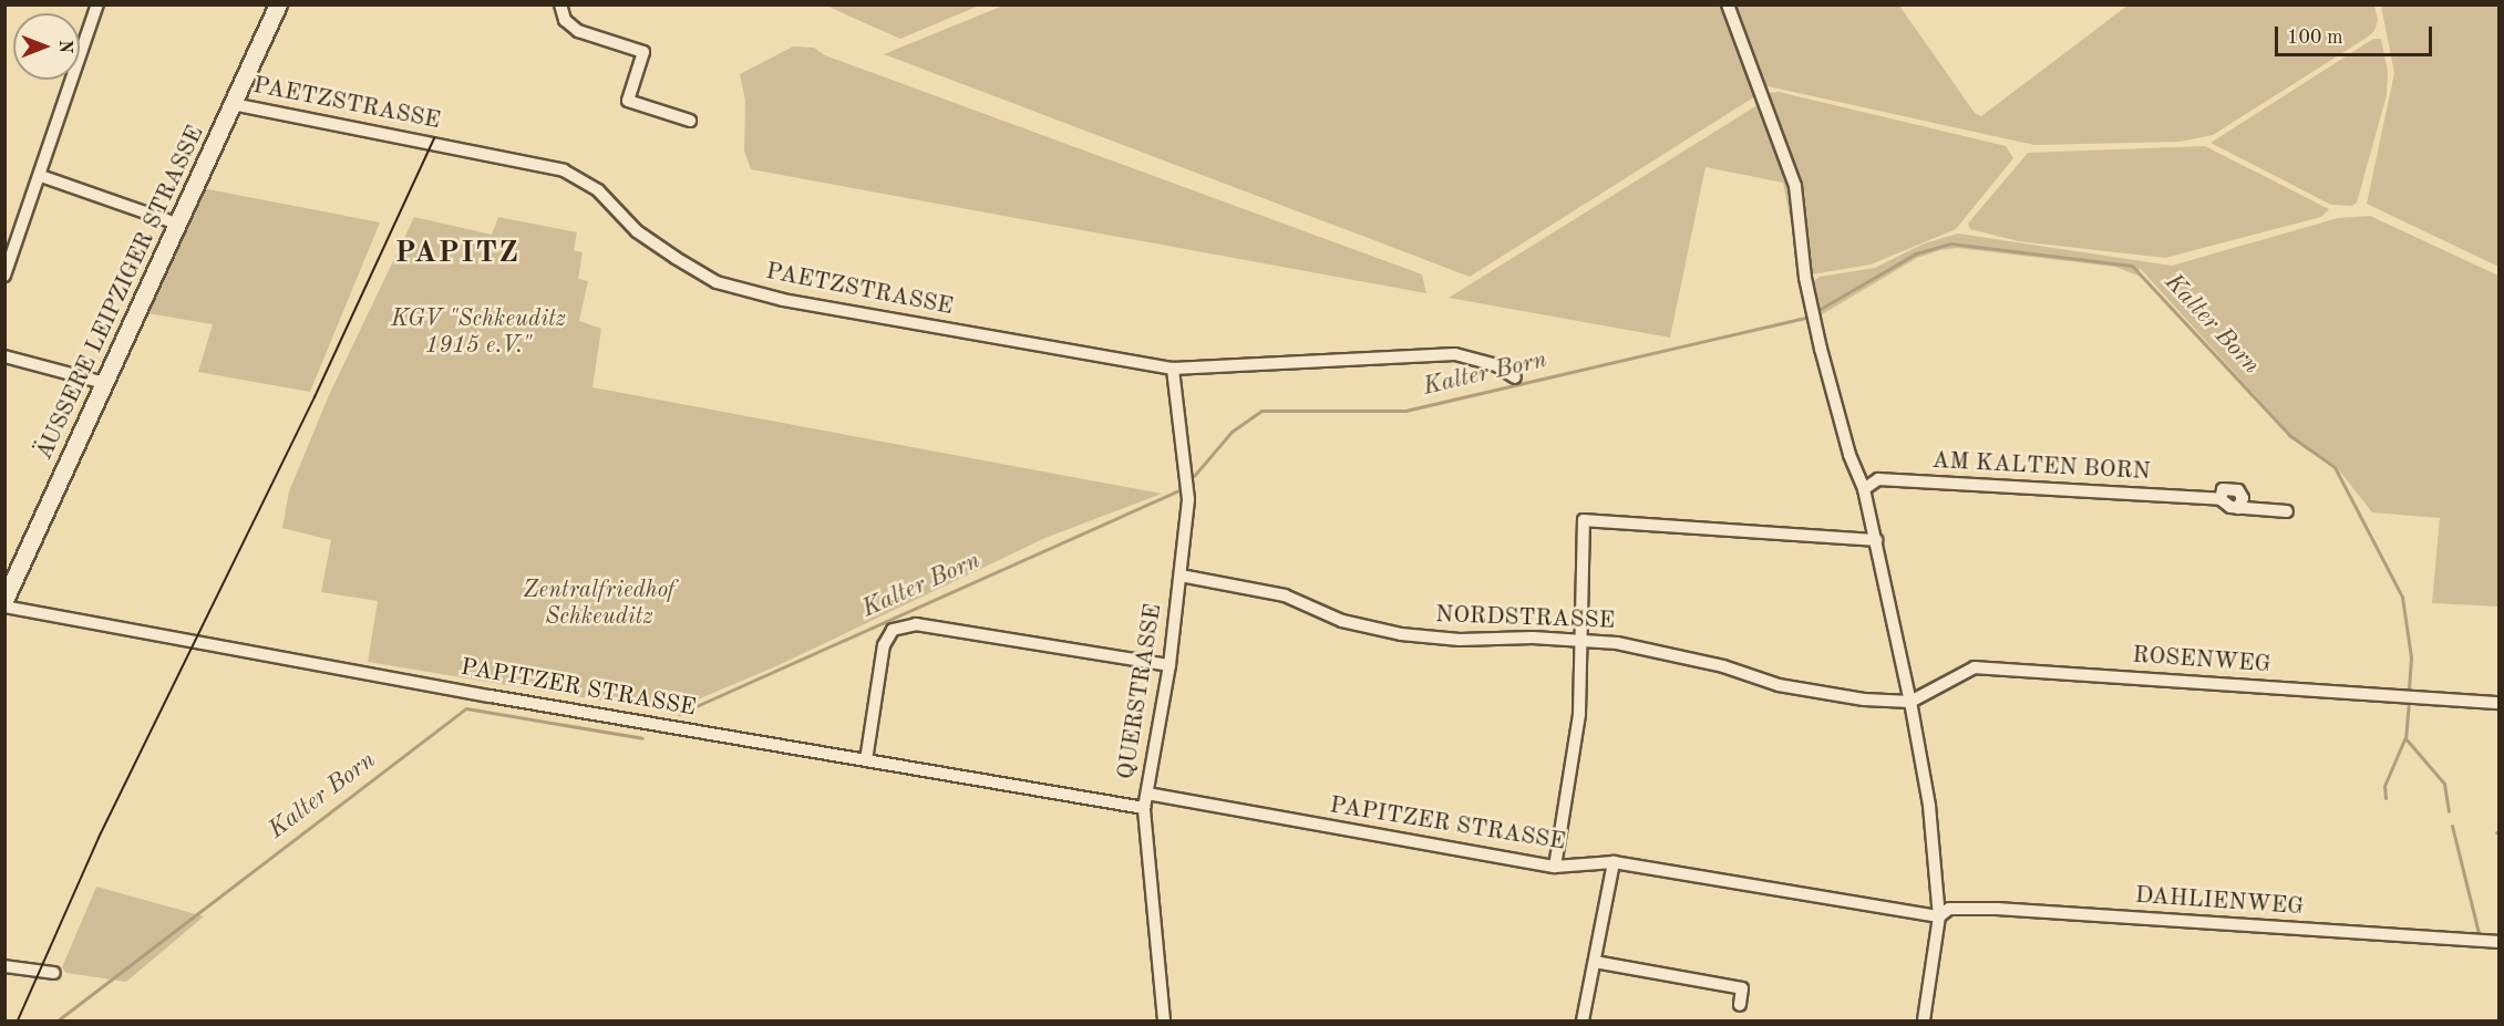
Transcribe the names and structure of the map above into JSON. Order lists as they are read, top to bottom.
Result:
{
  "streets": {
    "street": [
      "PAETZSTRASSE",
      "ÄUSSERE LEIPZIGER STRASSE",
      "AM KALTEN BORN",
      "NORDSTRASSE",
      "ROSENWEG",
      "PAPITZER STRASSE",
      "QUERSTRASSE",
      "DAHLIENWEG"
    ]
  },
  "crossings": [
    ["PAETZSTRASSE", "ÄUSSERE LEIPZIGER STRASSE"],
    ["PAETZSTRASSE", "QUERSTRASSE"],
    ["NORDSTRASSE", "ROSENWEG"],
    ["NORDSTRASSE", "QUERSTRASSE"],
    ["PAPITZER STRASSE", "QUERSTRASSE"],
    ["PAPITZER STRASSE", "DAHLIENWEG"]
  ],
  "districts": ["PAPITZ"],
  "water": ["Kalter Born"],
  "parks": ["KGV \"Schkeuditz 1915 e.V.\"", "Zentralfriedhof Schkeuditz"],
  "scale_bar": "100 m",
  "north": "right"
}
